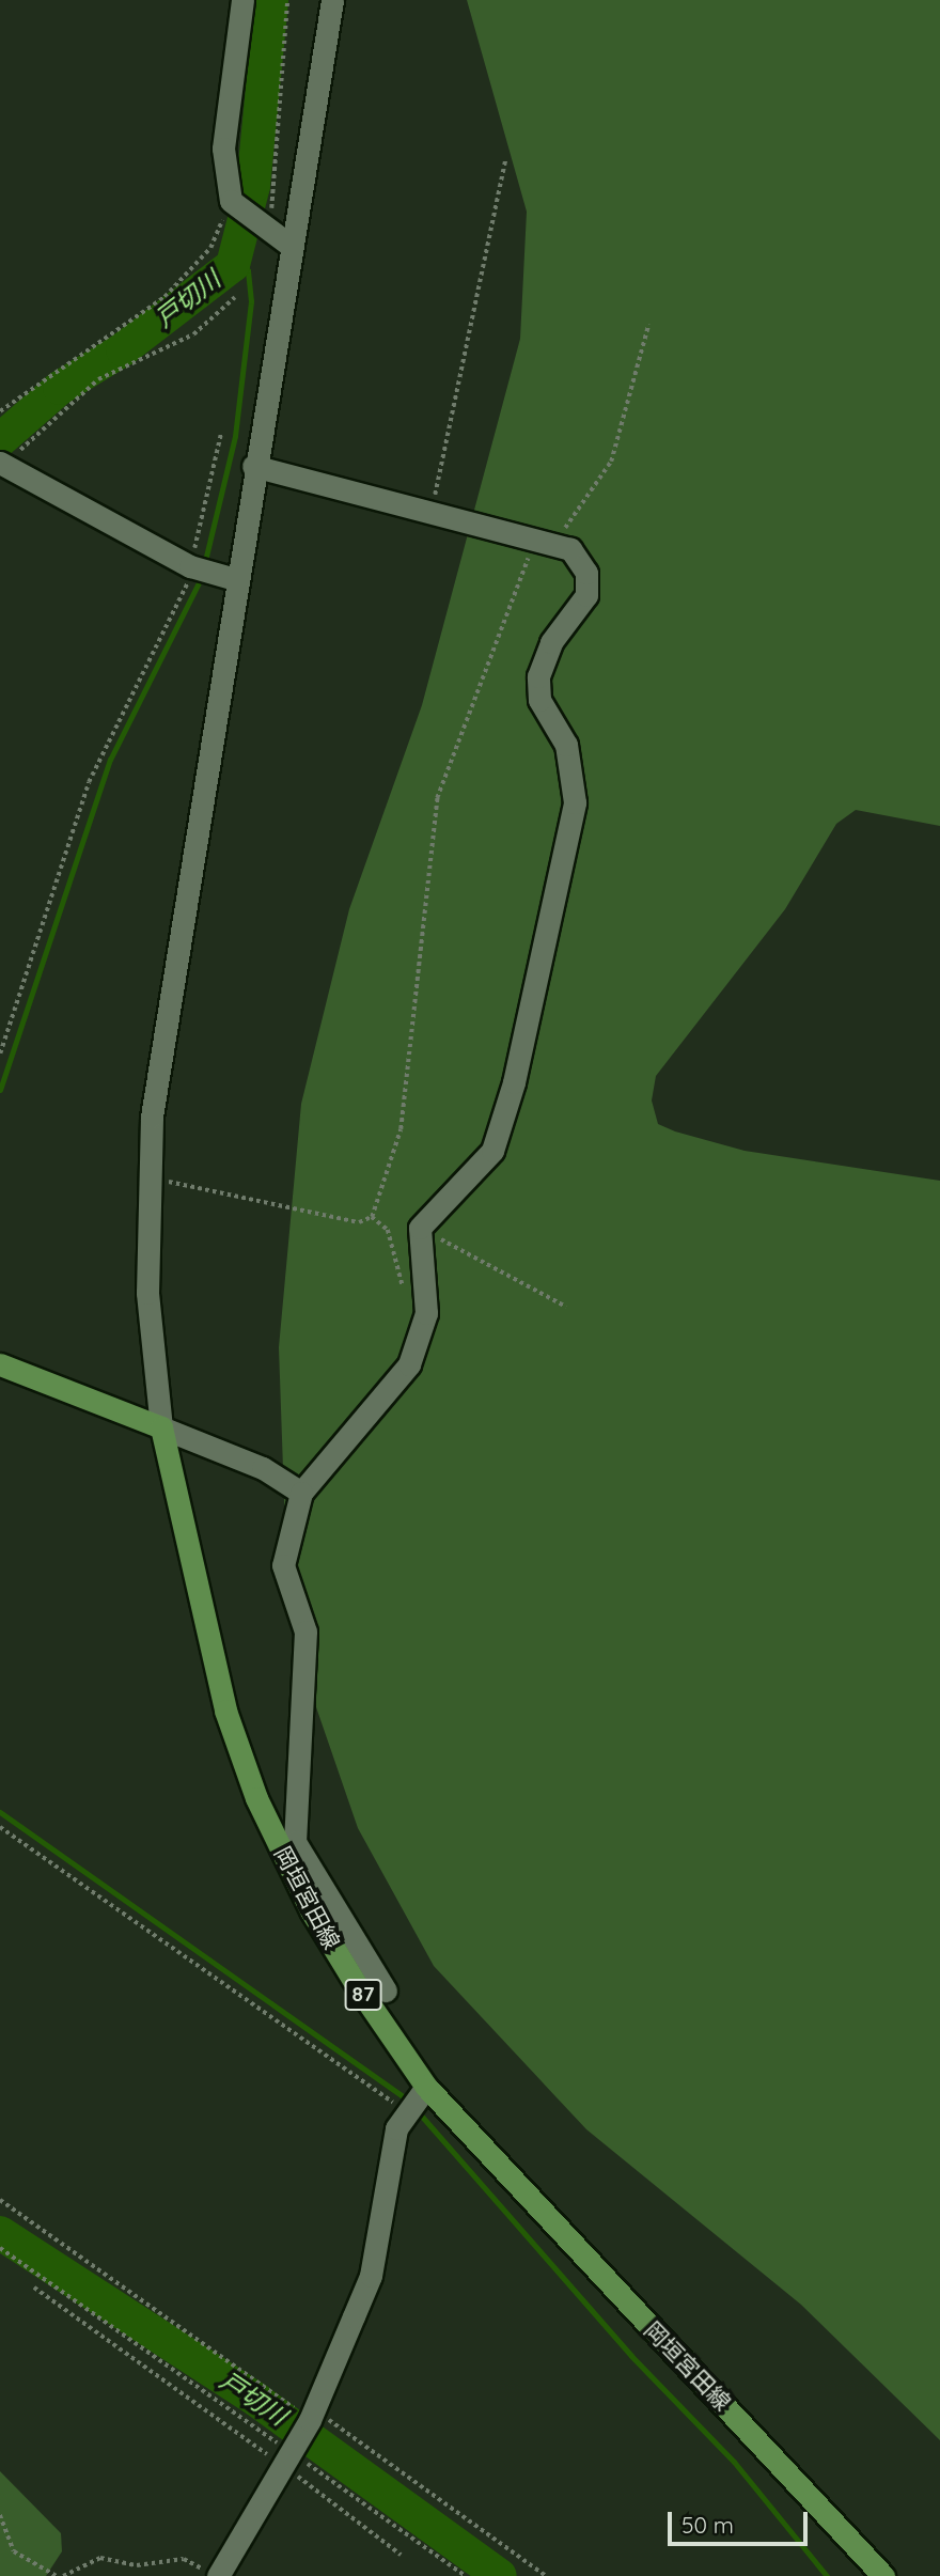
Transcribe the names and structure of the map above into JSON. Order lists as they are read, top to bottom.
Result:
{
  "streets": {
    "main road": ["岡垣宮田線", "87"]
  },
  "water": ["戸切川"],
  "scale_bar": "50 m"
}
